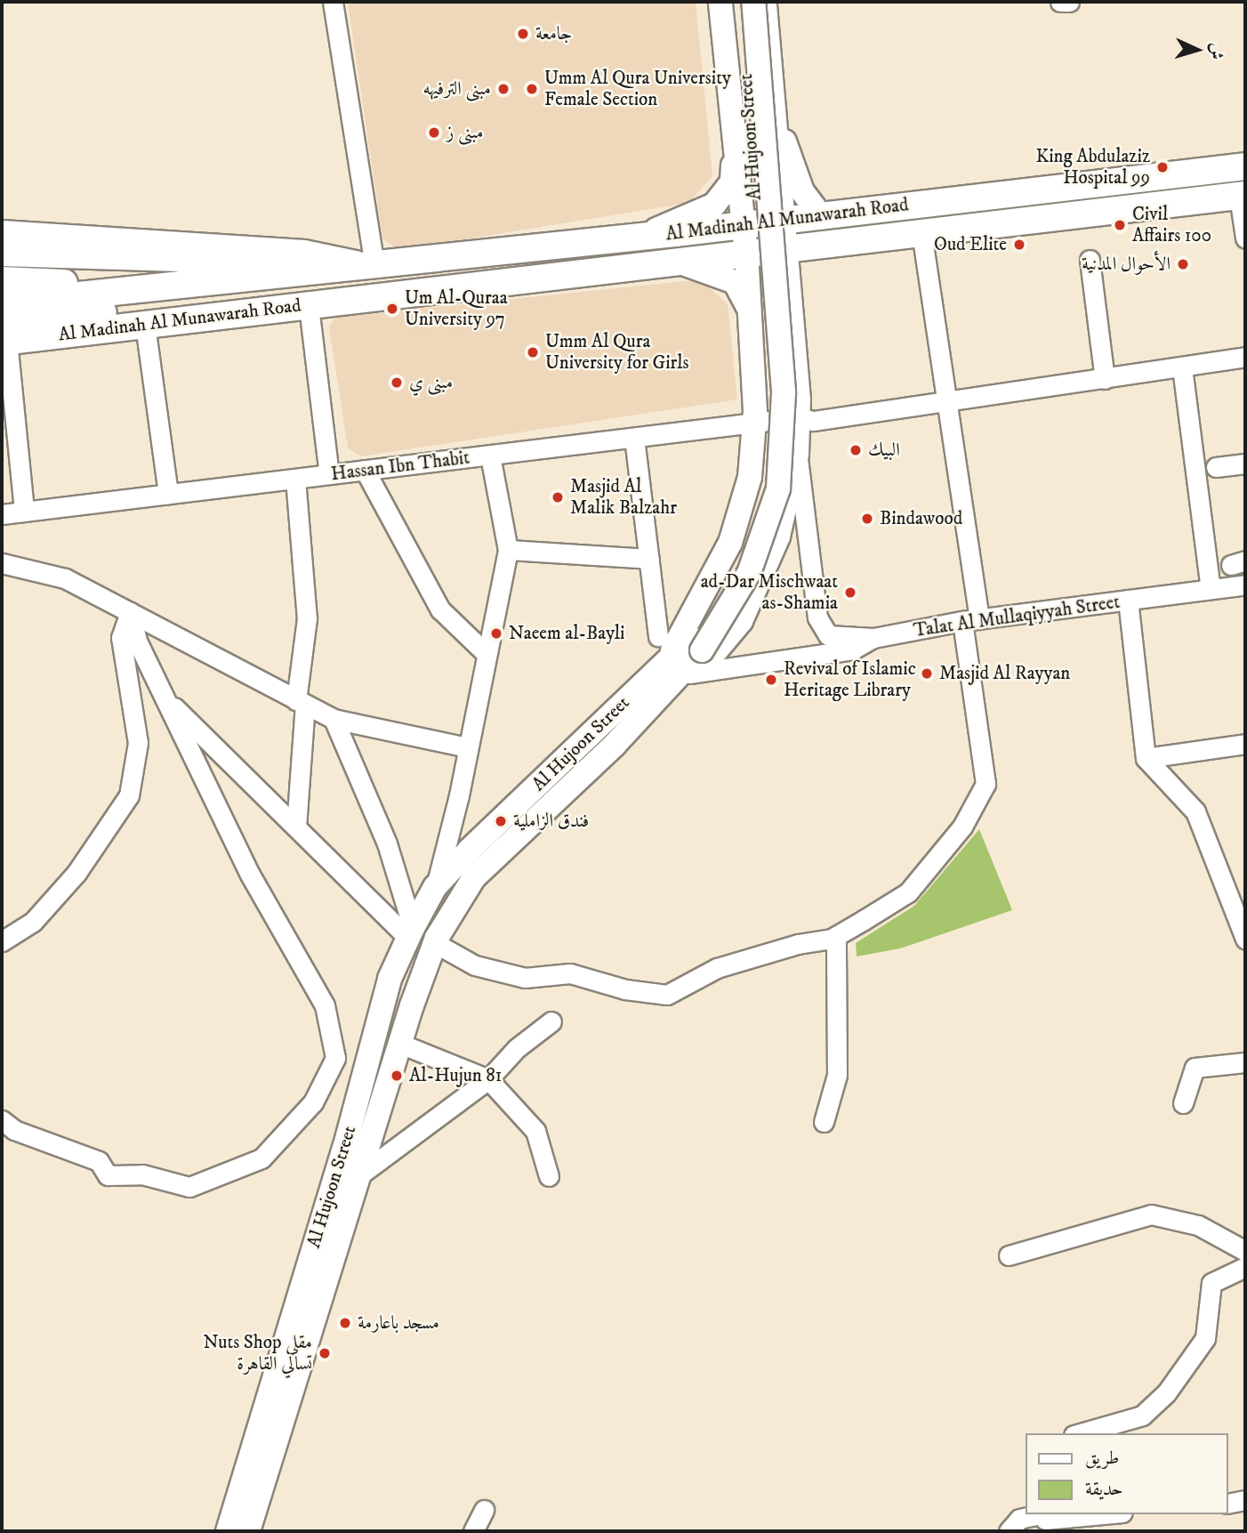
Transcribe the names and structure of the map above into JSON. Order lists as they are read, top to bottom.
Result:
{
  "streets": {
    "highway": ["Al Madinah Al Munawarah Road"],
    "main road": ["Al Hujoon Street"],
    "street": ["Hassan Ibn Thabit", "Talat Al Mullaqiyyah Street"]
  },
  "places": [
    "جامعة",
    "مبنى الترفيهه",
    "Umm Al Qura University Female Section",
    "مبنى ز",
    "King Abdulaziz Hospital 99",
    "Civil Affairs 100",
    "Oud Elite",
    "الأحوال المدنية",
    "Um Al-Quraa University 97",
    "Umm Al Qura University for Girls",
    "مبنى ي",
    "البيك",
    "Masjid Al Malik Balzahr",
    "Bindawood",
    "ad-Dar Mischwaat as-Shamia",
    "Naeem al-Bayli",
    "Masjid Al Rayyan",
    "Revival of Islamic Heritage Library",
    "فندق الزاملية",
    "Al-Hujun 81",
    "مسجد باعارمة",
    "Nuts Shop مقلى تسالي القاهرة"
  ],
  "legend": ["طريق", "حديقة"],
  "north": "right"
}
